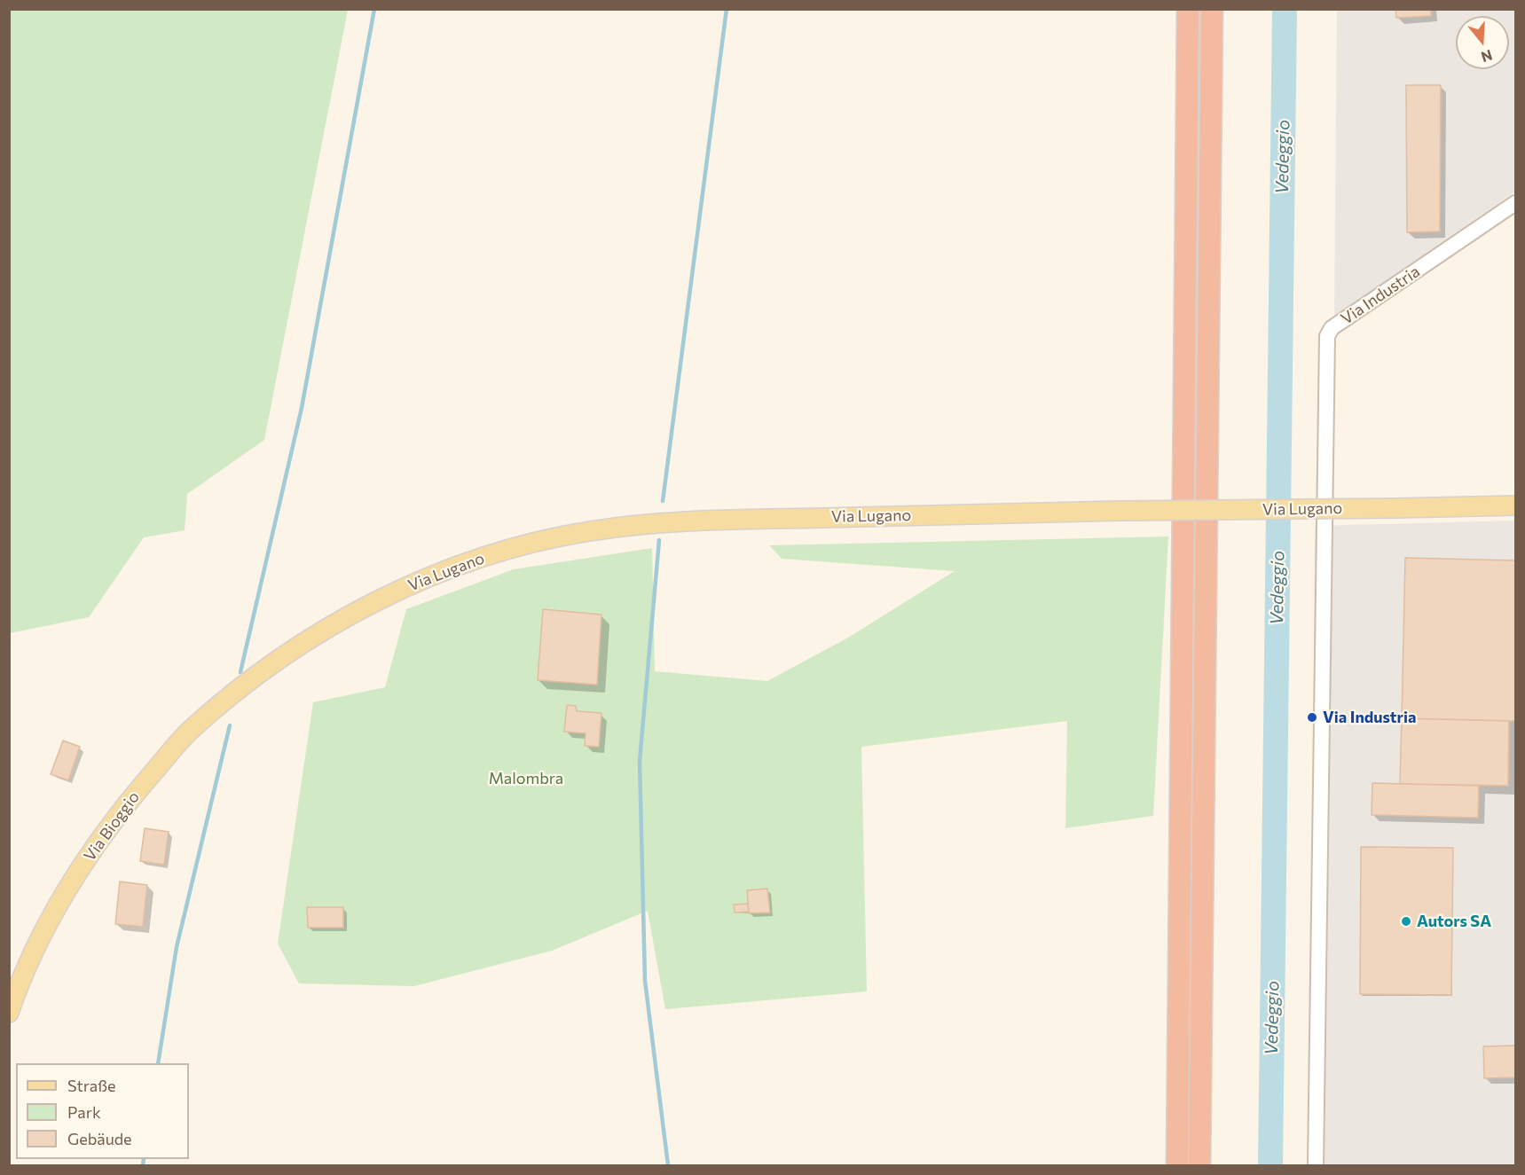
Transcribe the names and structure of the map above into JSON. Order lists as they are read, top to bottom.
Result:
{
  "streets": {
    "main road": ["Via Lugano", "Via Bioggio"],
    "street": ["Via Industria"]
  },
  "crossings": [
    ["Via Lugano", "Via Bioggio"]
  ],
  "water": ["Vedeggio"],
  "parks": ["Malombra"],
  "places": ["Via Industria", "Autors SA"],
  "legend": ["Straße", "Park", "Gebäude"],
  "north": "bottom"
}
